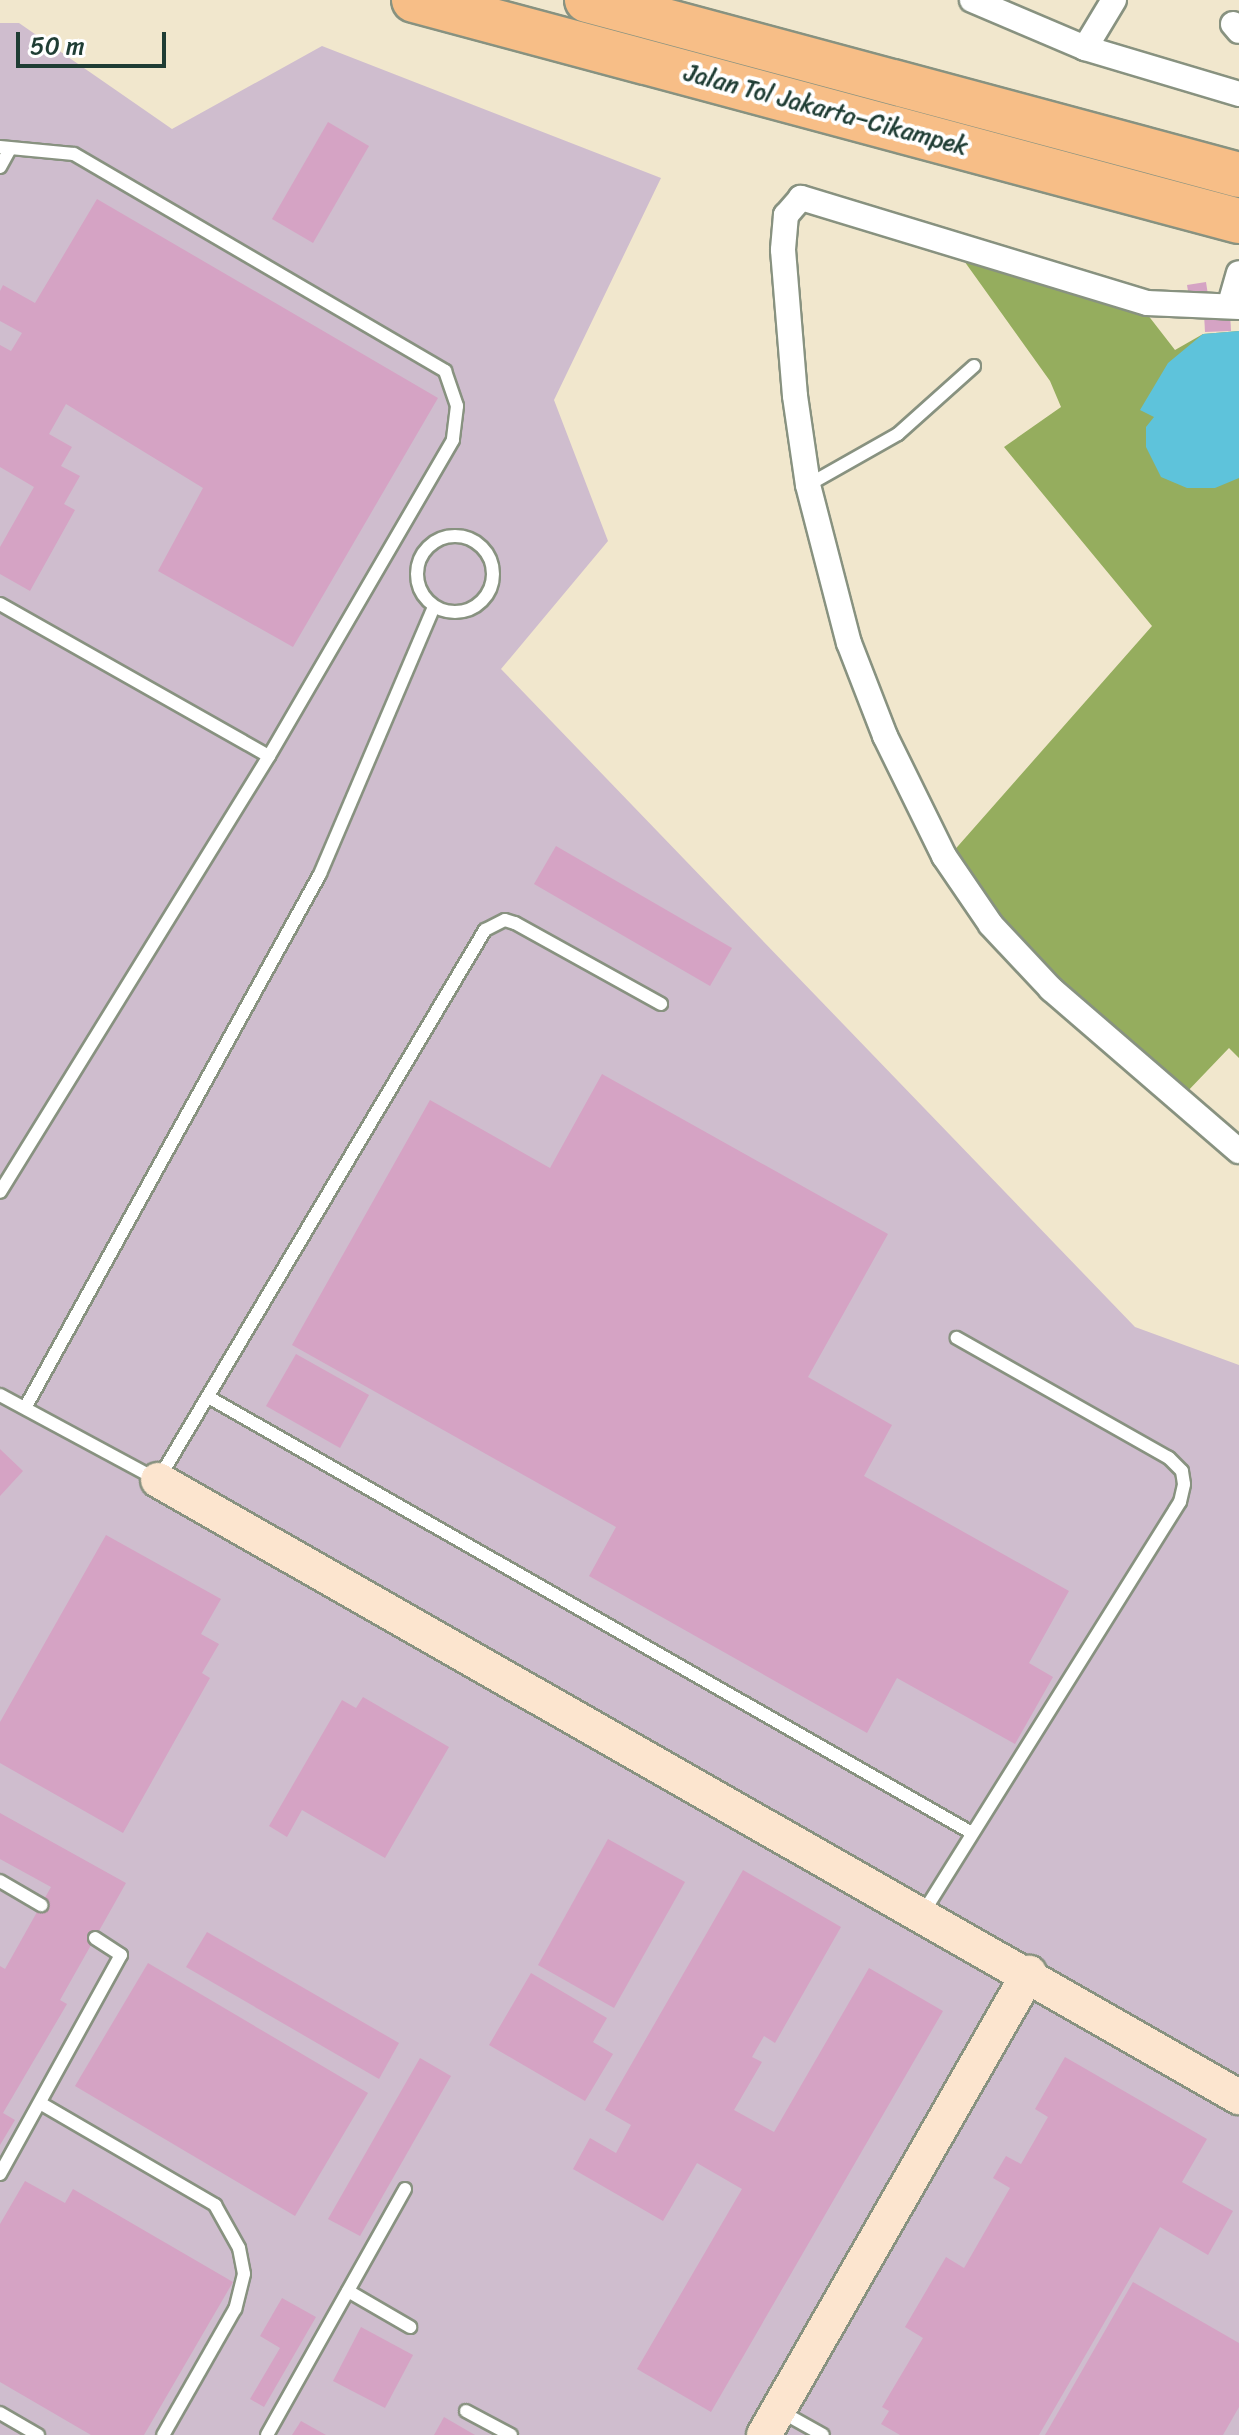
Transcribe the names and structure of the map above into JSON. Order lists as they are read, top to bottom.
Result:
{
  "streets": {
    "highway": ["Jalan Tol Jakarta–Cikampek"]
  },
  "scale_bar": "50 m"
}
